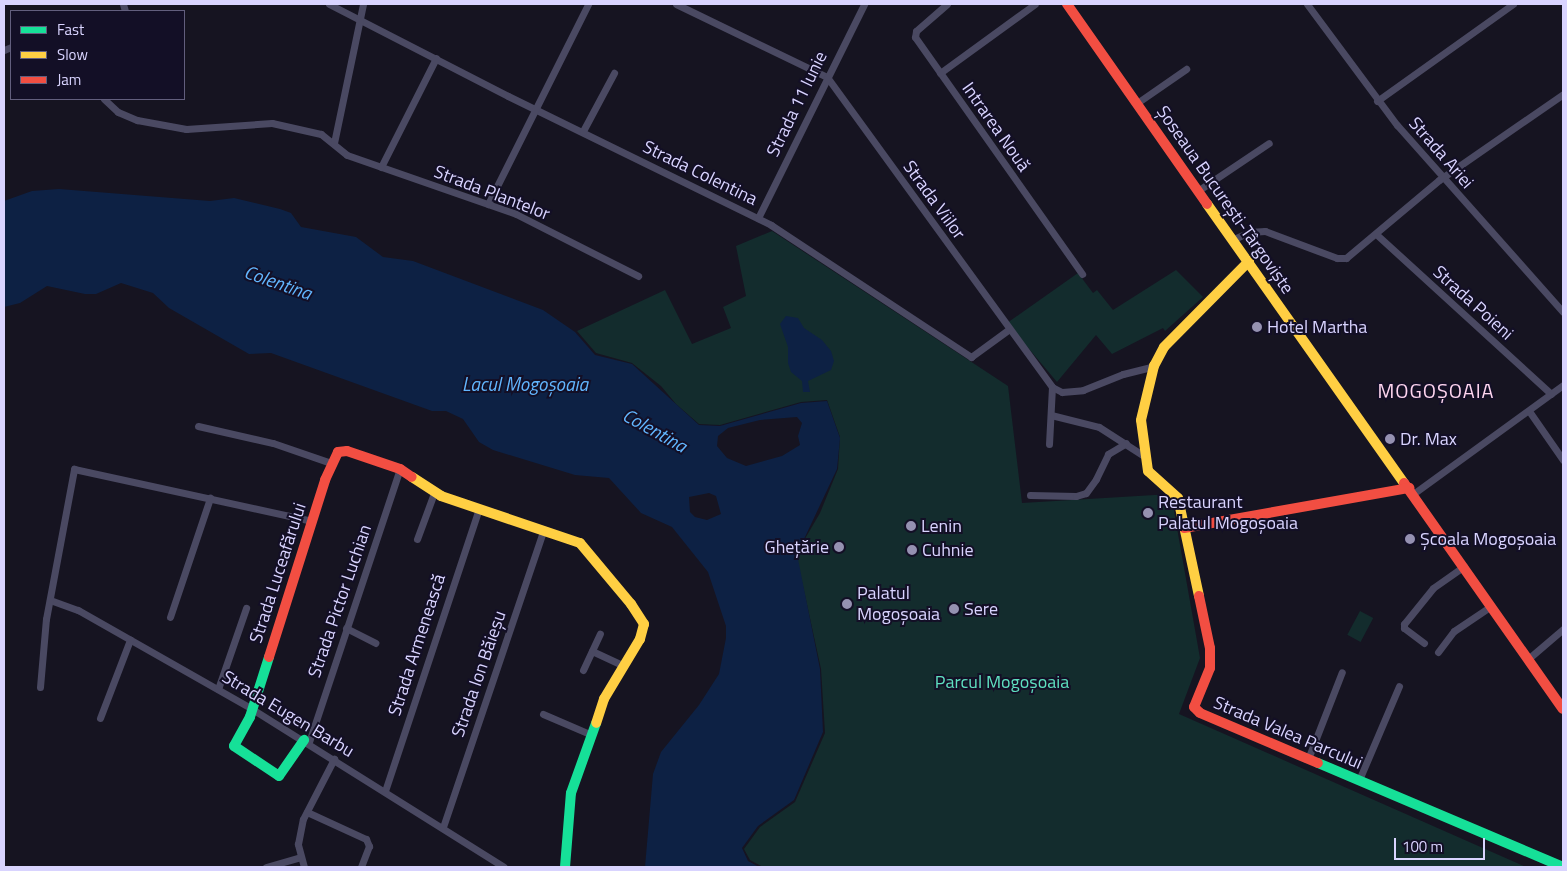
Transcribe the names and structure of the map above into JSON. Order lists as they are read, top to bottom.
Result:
{
  "streets": {
    "street": [
      "Strada 11 Iunie",
      "Intrarea Nouă",
      "Strada Ariei",
      "Strada Colentina",
      "Strada Plantelor",
      "Strada Viilor",
      "Șoseaua București-Târgoviște",
      "Strada Poieni",
      "Strada Luceafărului",
      "Strada Pictor Luchian",
      "Strada Armenească",
      "Strada Ion Băieșu",
      "Strada Eugen Barbu",
      "Strada Valea Parcului"
    ]
  },
  "crossings": [
    ["Strada 11 Iunie", "Strada Colentina"],
    ["Strada 11 Iunie", "Strada Viilor"],
    ["Strada Colentina", "Strada Viilor"],
    ["Șoseaua București-Târgoviște", "Strada Valea Parcului"],
    ["Strada Luceafărului", "Strada Pictor Luchian"],
    ["Strada Luceafărului", "Strada Eugen Barbu"],
    ["Strada Pictor Luchian", "Strada Eugen Barbu"],
    ["Strada Armenească", "Strada Eugen Barbu"],
    ["Strada Ion Băieșu", "Strada Eugen Barbu"]
  ],
  "districts": ["MOGOȘOAIA"],
  "water": ["Colentina", "Lacul Mogoșoaia"],
  "parks": ["Parcul Mogoșoaia"],
  "places": [
    "Hotel Martha",
    "Dr. Max",
    "Restaurant Palatul Mogoșoaia",
    "Lenin",
    "Școala Mogoșoaia",
    "Ghețărie",
    "Cuhnie",
    "Palatul Mogoșoaia",
    "Sere"
  ],
  "legend": ["Fast", "Slow", "Jam"],
  "scale_bar": "100 m"
}
